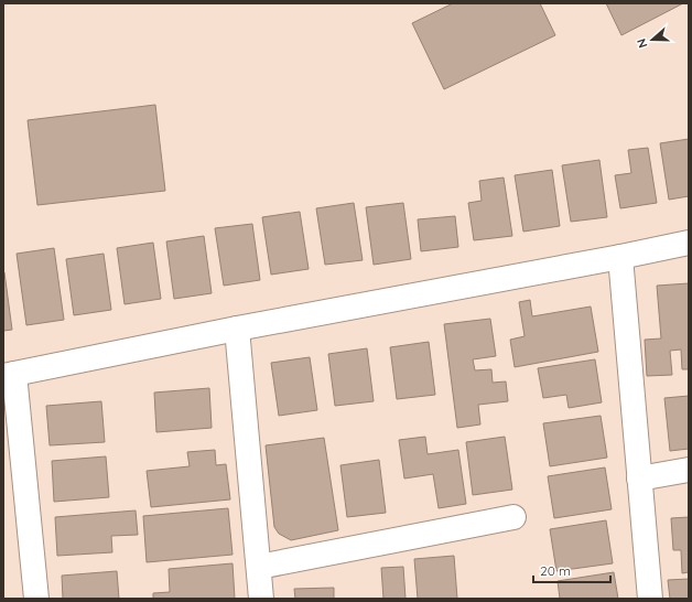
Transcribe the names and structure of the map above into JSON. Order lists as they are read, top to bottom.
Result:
{
  "scale_bar": "20 m",
  "north": "left"
}
